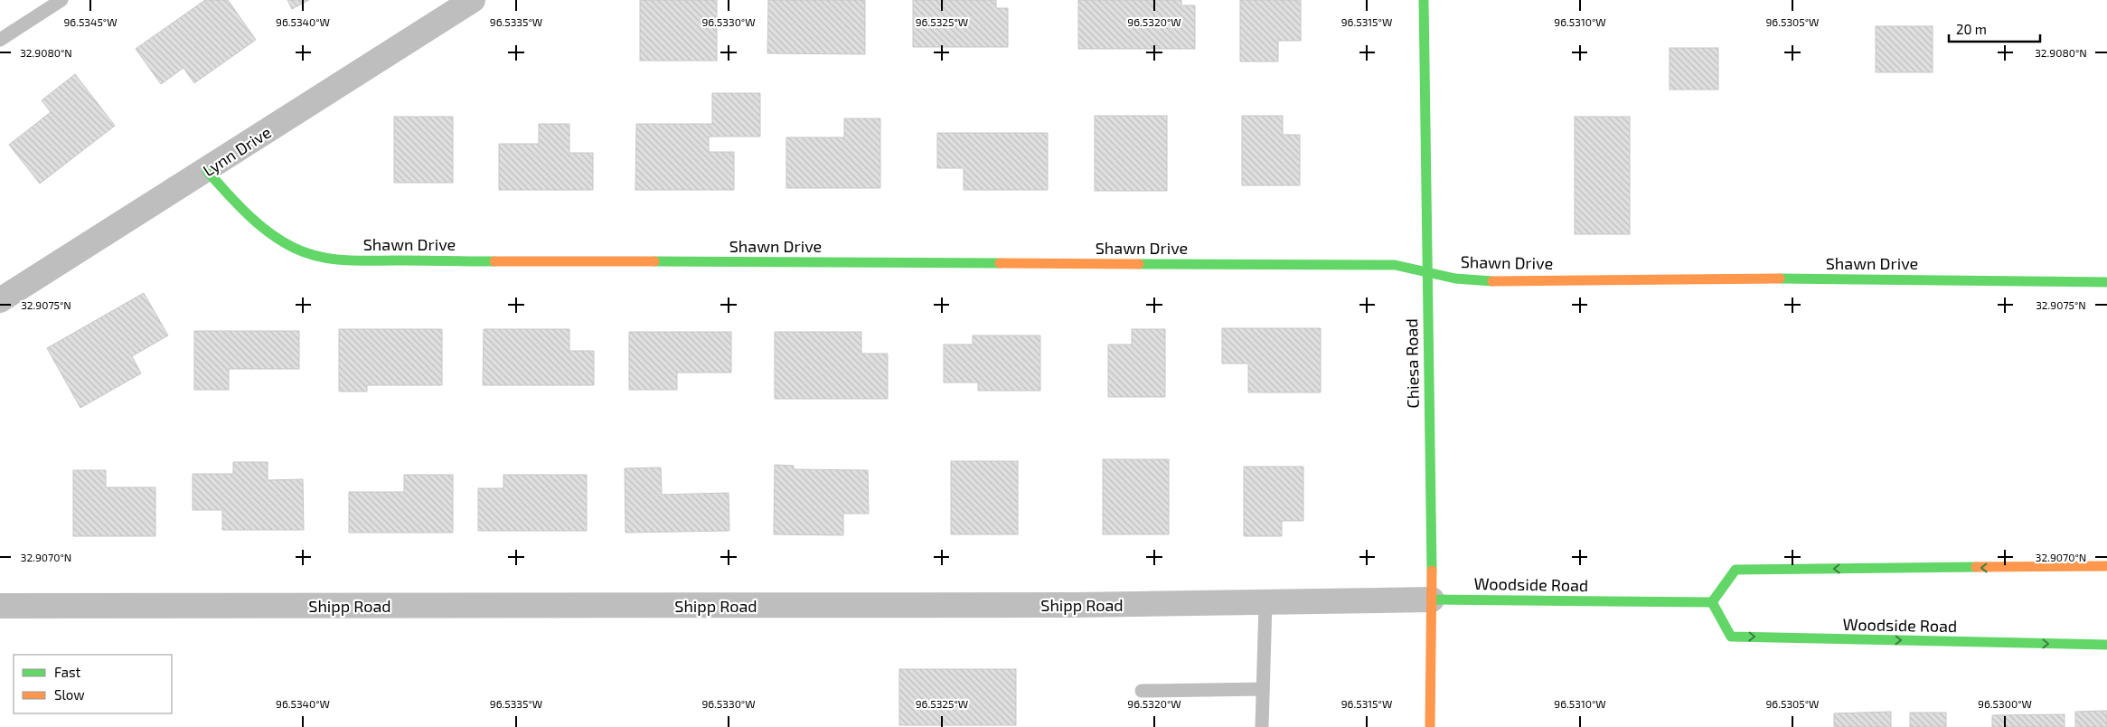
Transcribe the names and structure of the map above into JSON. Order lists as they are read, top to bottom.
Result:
{
  "streets": {
    "street": [
      "Lynn Drive",
      "Shawn Drive",
      "Chiesa Road",
      "Woodside Road",
      "Shipp Road"
    ]
  },
  "crossings": [
    ["Lynn Drive", "Shawn Drive"],
    ["Shawn Drive", "Chiesa Road"],
    ["Chiesa Road", "Woodside Road"],
    ["Chiesa Road", "Shipp Road"],
    ["Woodside Road", "Shipp Road"]
  ],
  "legend": ["Fast", "Slow"],
  "scale_bar": "20 m",
  "coordinates": [
    "96.5345°W",
    "96.5340°W",
    "96.5335°W",
    "96.5330°W",
    "96.5325°W",
    "96.5320°W",
    "96.5315°W",
    "96.5310°W",
    "96.5305°W",
    "32.9080°N",
    "32.9075°N",
    "32.9070°N",
    "96.5300°W"
  ]
}
